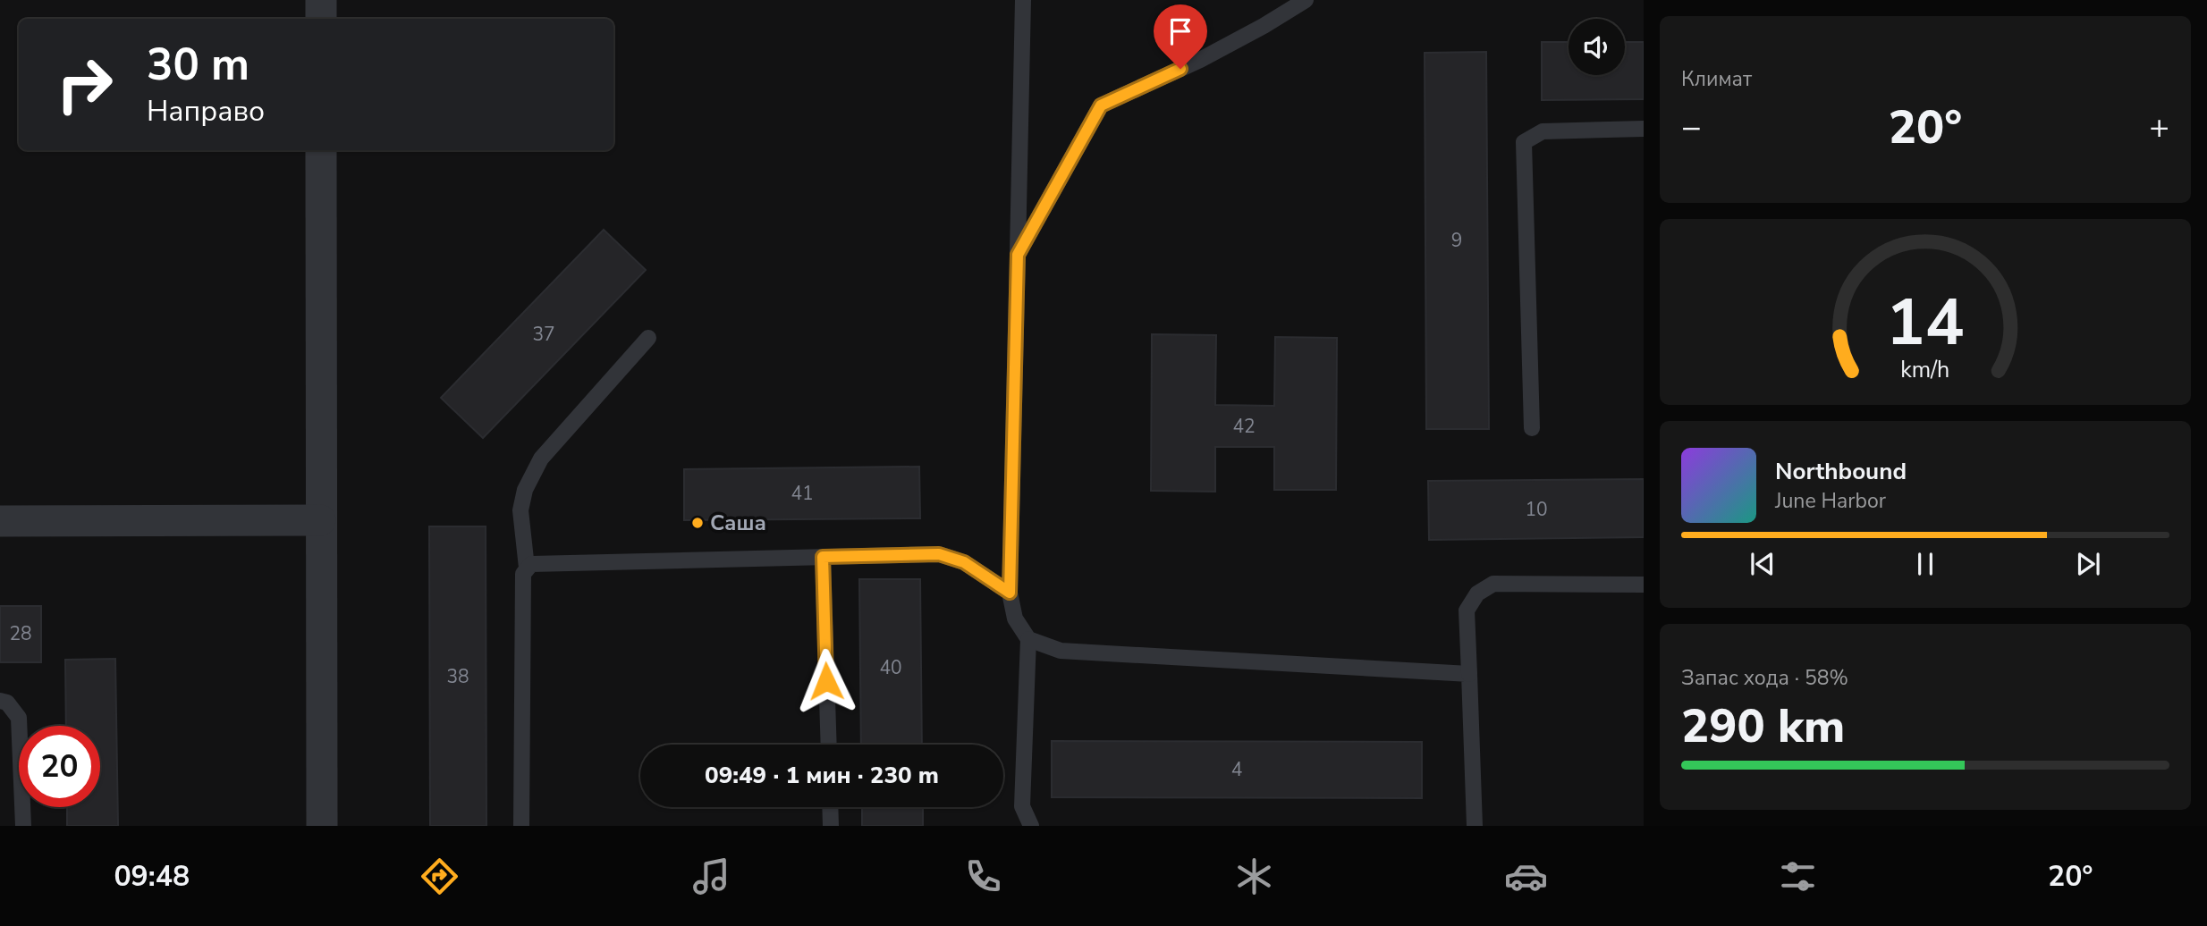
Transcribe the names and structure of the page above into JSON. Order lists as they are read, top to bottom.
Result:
{
  "places": ["Саша"],
  "house_numbers": [
    "9",
    "37",
    "42",
    "41",
    "10",
    "28",
    "40",
    "38",
    "4"
  ],
  "page": {
    "tile": [
      "Климат",
      ["Запас хода · 58%", "290 km"]
    ],
    "turn": ["30 m", "Направо"],
    "heat": ["−", "20°", "+"],
    "song": ["Northbound", "June Harbor"],
    "limit": "20",
    "trip": "09:49 · 1 мин · 230 m",
    "tabs": ["09:48", "20°"],
    "gauge": ["14", "km/h"]
  }
}
